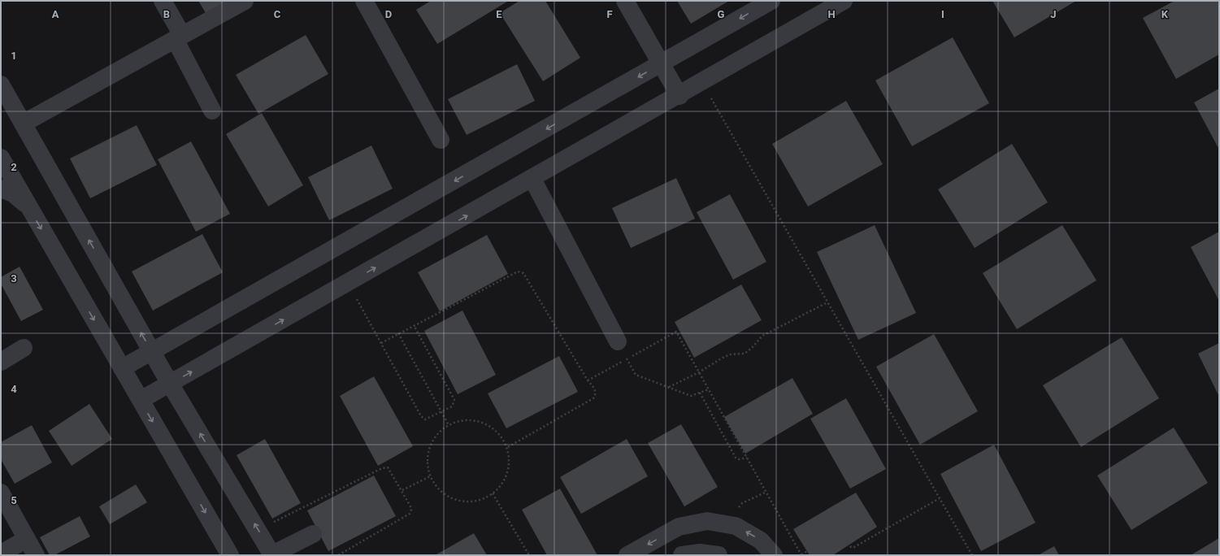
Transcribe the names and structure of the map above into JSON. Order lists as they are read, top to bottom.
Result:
{
  "grid": {
    "columns": [
      "A",
      "B",
      "C",
      "D",
      "E",
      "F",
      "G",
      "H",
      "I",
      "J",
      "K"
    ],
    "rows": [
      "1",
      "2",
      "3",
      "4",
      "5"
    ]
  }
}
